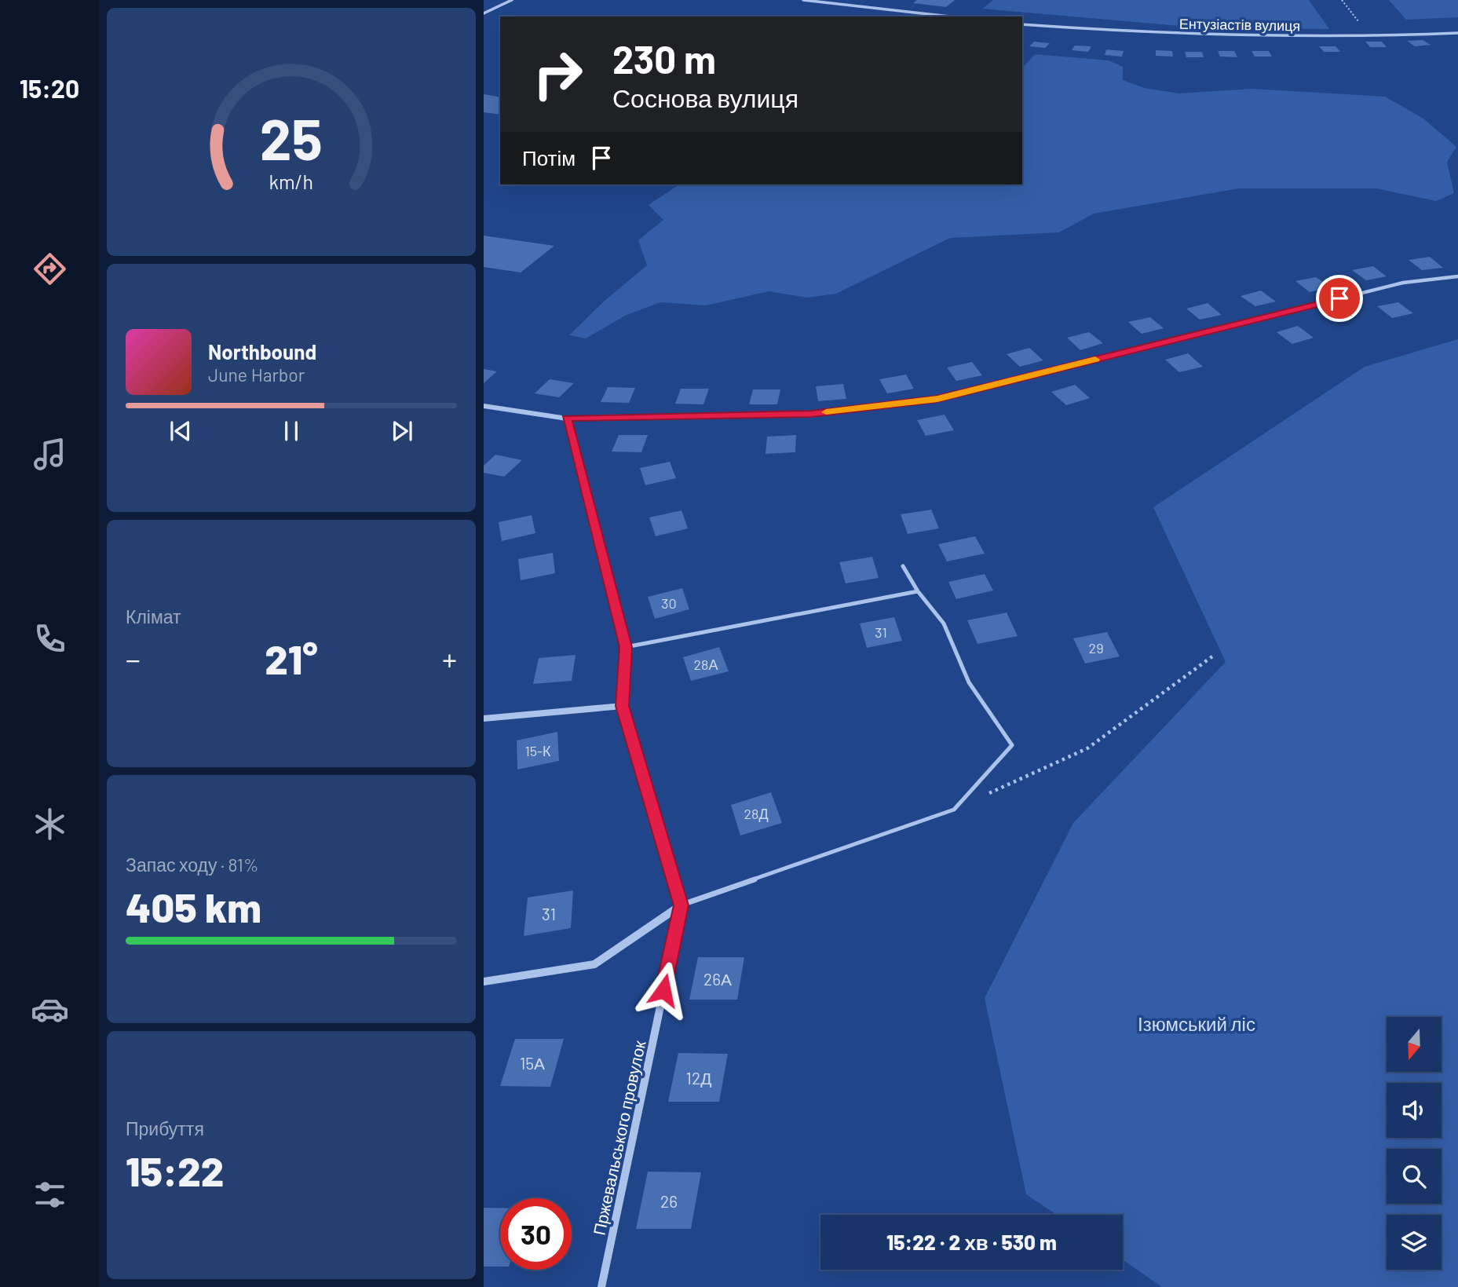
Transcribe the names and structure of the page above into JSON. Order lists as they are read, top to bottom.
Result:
{
  "streets": {
    "street": ["Ентузіастів вулиця", "Пржевальського провулок"]
  },
  "parks": ["Ізюмський ліс"],
  "house_numbers": [
    "30",
    "31",
    "29",
    "28А",
    "15-К",
    "28Д",
    "31",
    "26А",
    "15А",
    "12Д",
    "26"
  ],
  "north": "bottom",
  "page": {
    "tabs": "15:20",
    "turn": ["230 m", "Соснова вулиця"],
    "then": "Потім",
    "song": ["Northbound", "June Harbor"],
    "tile": [
      "Клімат",
      ["Запас ходу · 81%", "405 km"],
      ["Прибуття", "15:22"]
    ],
    "heat": ["−", "21°", "+"],
    "limit": "30",
    "trip": "15:22 · 2 хв · 530 m",
    "gauge": ["25", "km/h"]
  }
}
